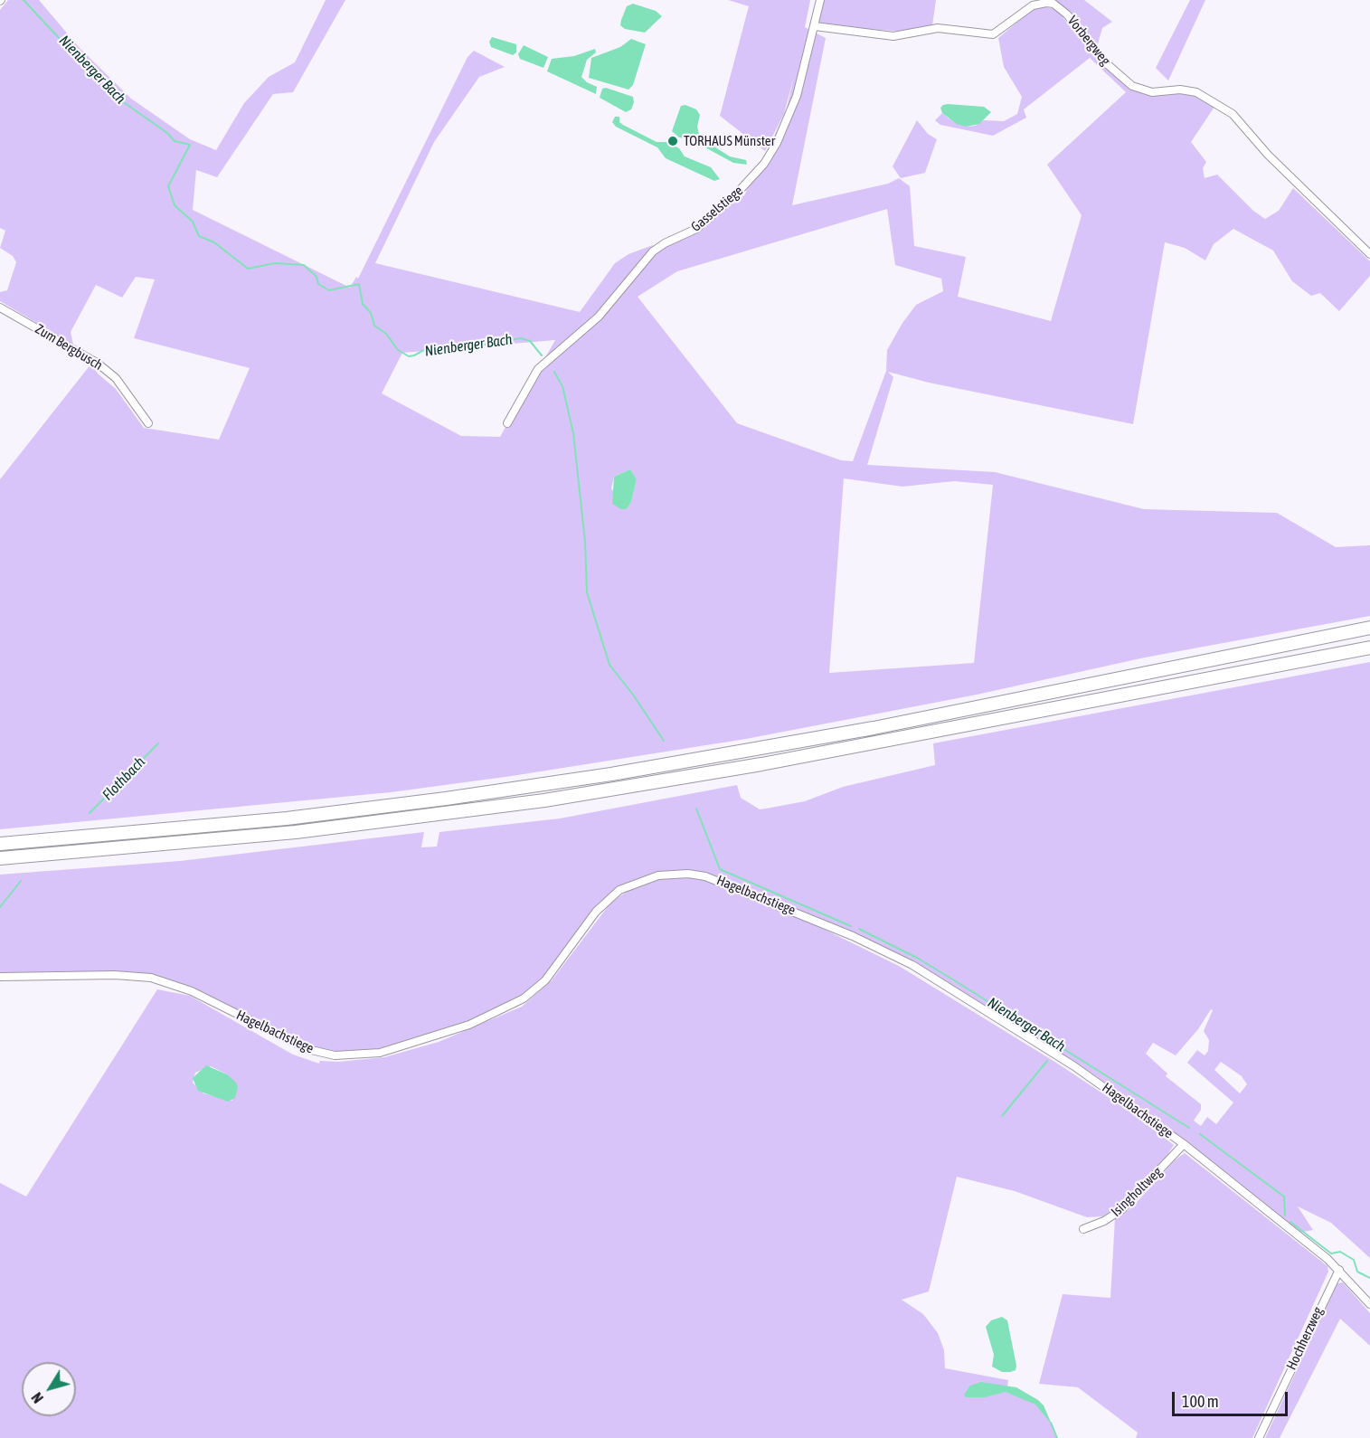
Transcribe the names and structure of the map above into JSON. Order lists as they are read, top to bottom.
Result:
{
  "streets": {
    "street": [
      "Vorbergweg",
      "Gasselstiege",
      "Zum Bergbusch",
      "Hagelbachstiege",
      "Isingholtweg",
      "Hochherzweg"
    ]
  },
  "crossings": [
    ["Vorbergweg", "Gasselstiege"],
    ["Hagelbachstiege", "Isingholtweg"],
    ["Hagelbachstiege", "Hochherzweg"]
  ],
  "water": ["Nienberger Bach", "Flothbach"],
  "places": ["TORHAUS Münster"],
  "scale_bar": "100 m",
  "north": "bottom left"
}
